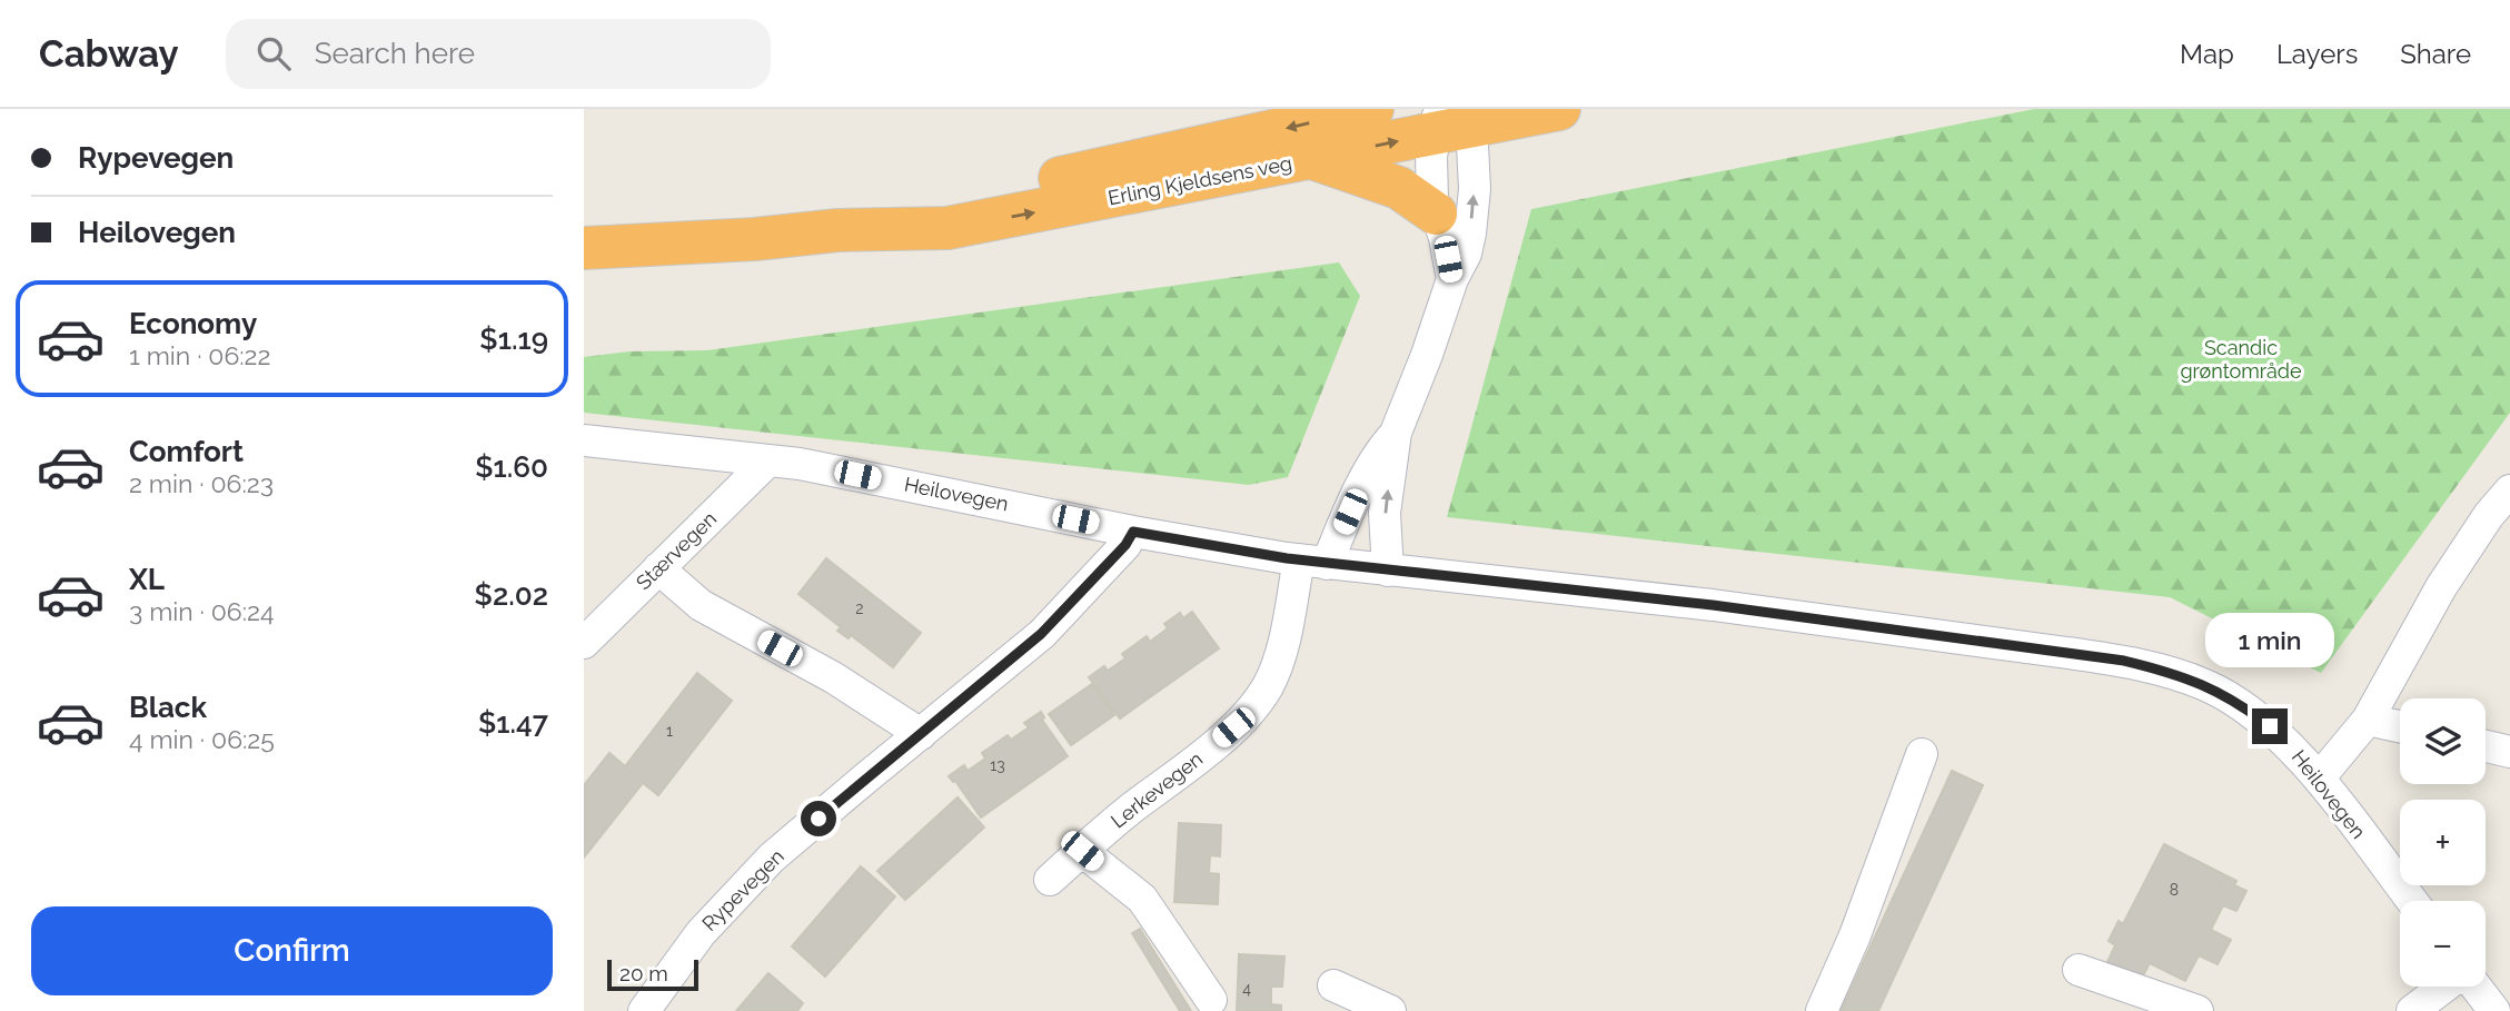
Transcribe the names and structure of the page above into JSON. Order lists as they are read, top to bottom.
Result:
{
  "streets": {
    "highway": ["Erling Kjeldsens veg"],
    "street": [
      "Heilovegen",
      "Stærvegen",
      "Lerkevegen",
      "Rypevegen"
    ]
  },
  "crossings": [
    ["Heilovegen", "Stærvegen"],
    ["Heilovegen", "Lerkevegen"],
    ["Heilovegen", "Rypevegen"]
  ],
  "parks": ["Scandic grøntområde"],
  "house_numbers": [
    "2",
    "1",
    "13",
    "8",
    "4"
  ],
  "scale_bar": "20 m",
  "page": {
    "header": "Cabway",
    "search": "Search here",
    "nav": ["Map", "Layers", "Share"],
    "banner": ["Rypevegen", "Heilovegen"],
    "list": [
      {
        "name": "Economy",
        "note": "1 min · 06:22",
        "value": "$1.19"
      },
      {
        "name": "Comfort",
        "note": "2 min · 06:23",
        "value": "$1.60"
      },
      {
        "name": "XL",
        "note": "3 min · 06:24",
        "value": "$2.02"
      },
      {
        "name": "Black",
        "note": "4 min · 06:25",
        "value": "$1.47"
      }
    ],
    "bubble": "1 min",
    "map_buttons": ["+", "−"],
    "buttons": "Confirm",
    "scale": "20 m"
  }
}
